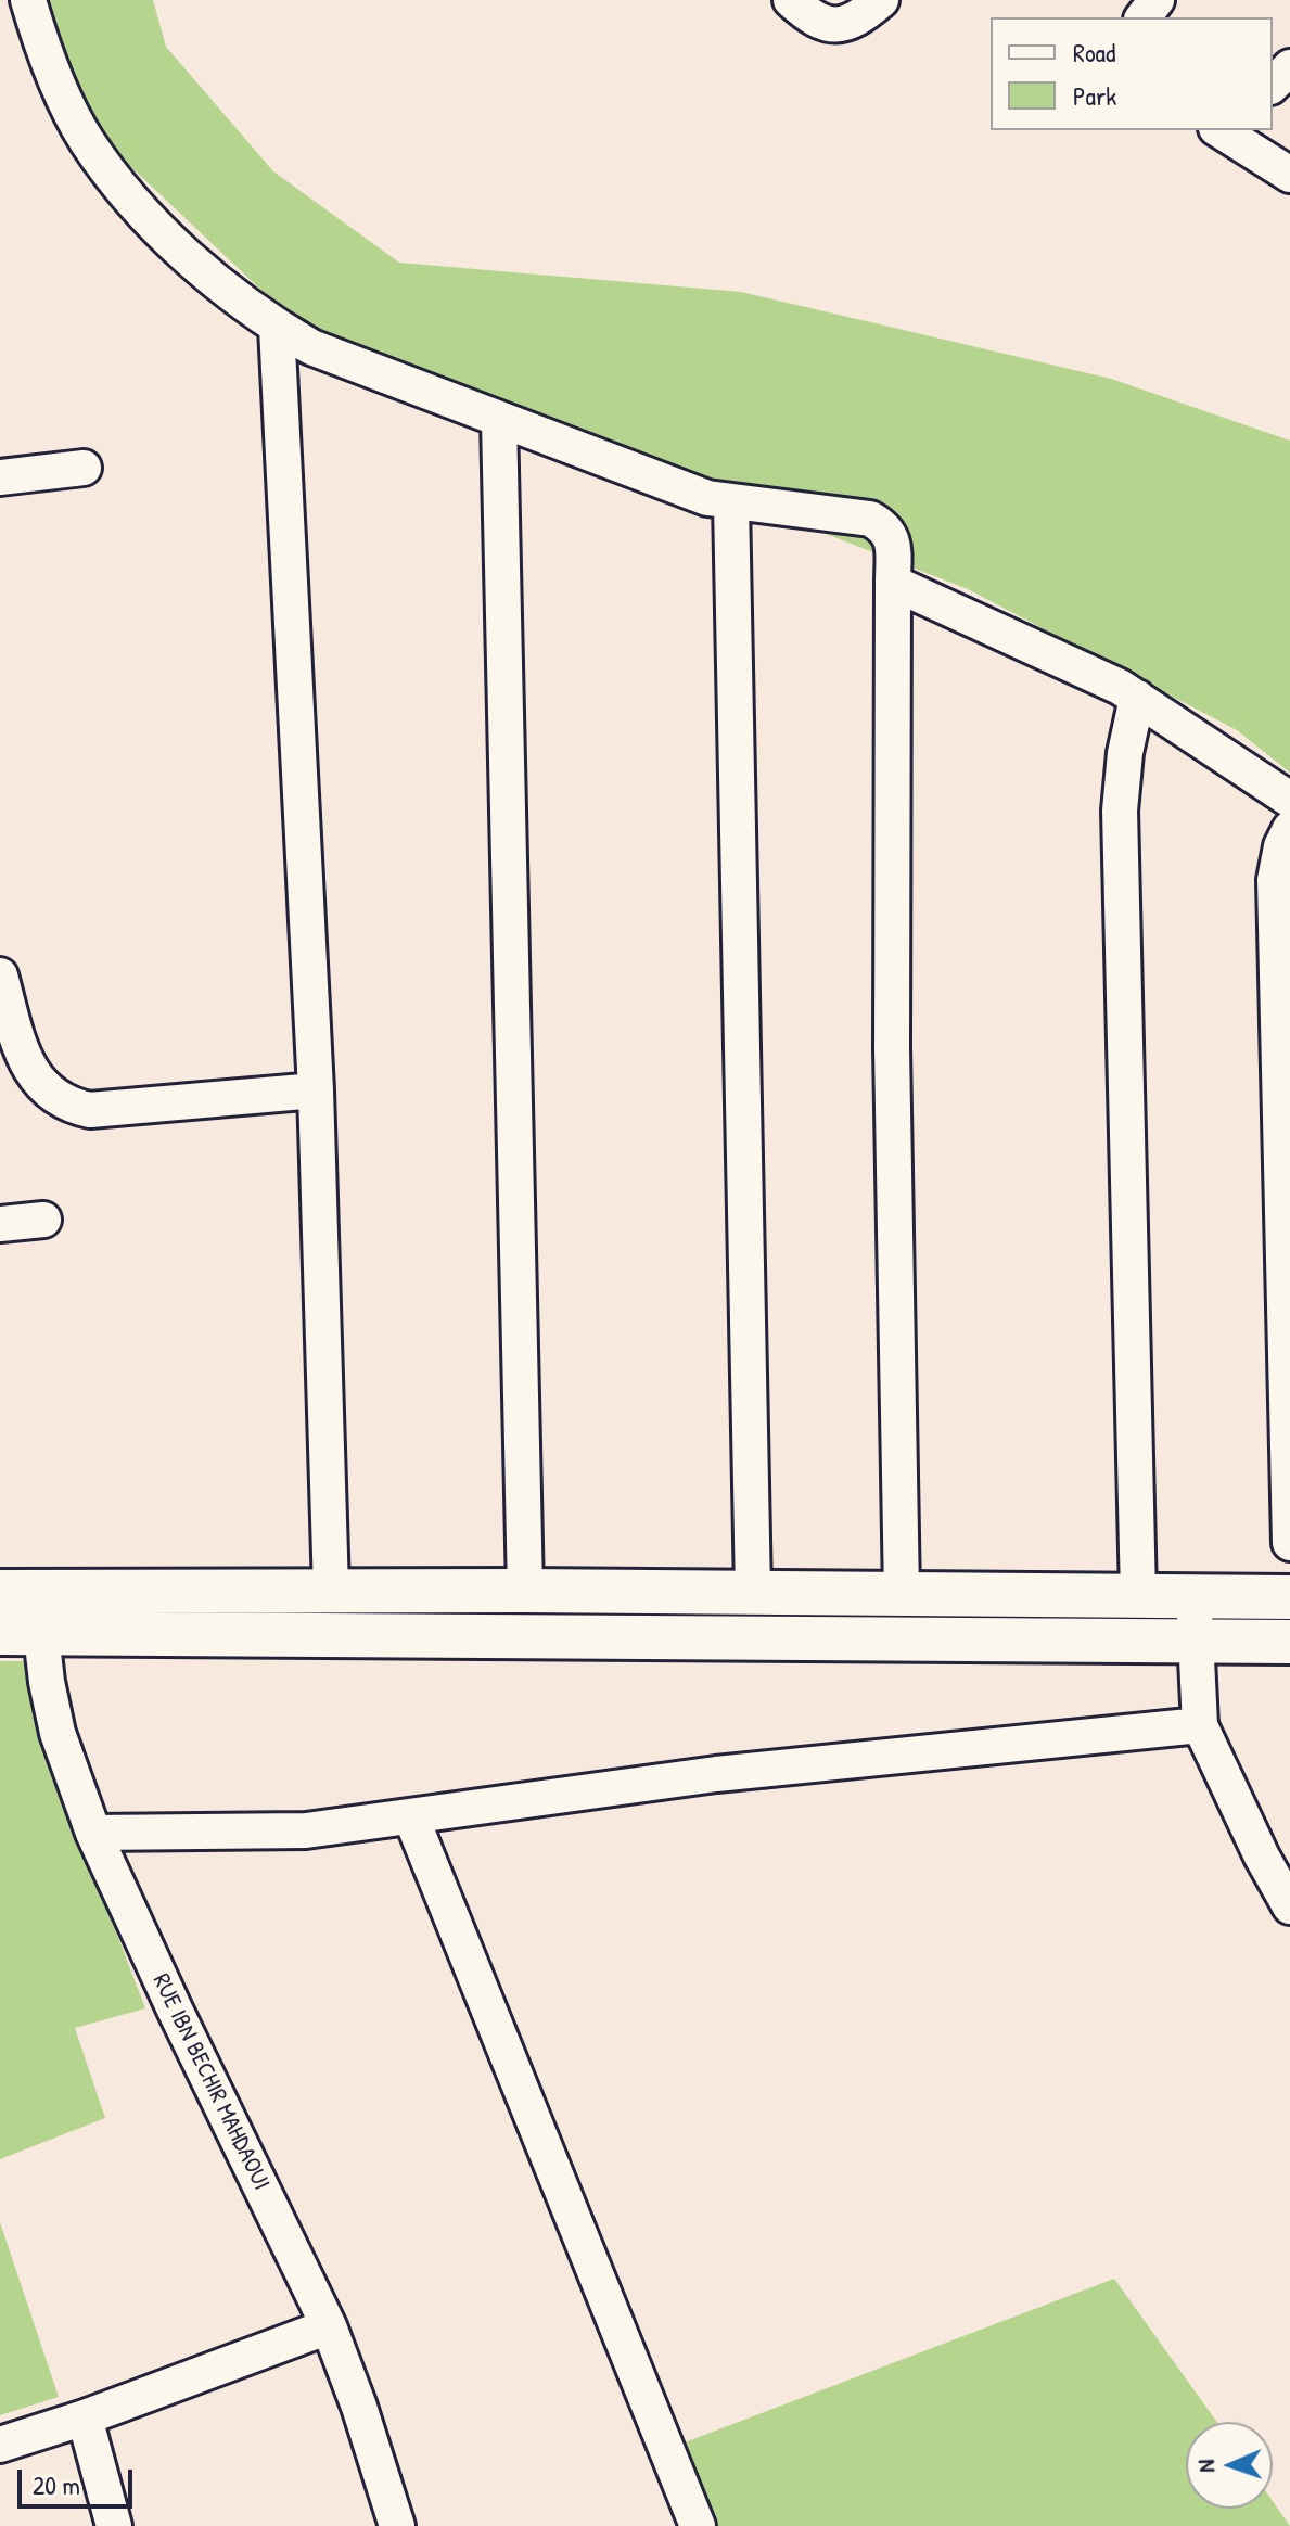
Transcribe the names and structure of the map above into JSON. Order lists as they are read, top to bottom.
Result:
{
  "streets": {
    "street": ["RUE IBN BECHIR MAHDAOUI"]
  },
  "legend": ["Road", "Park"],
  "scale_bar": "20 m",
  "north": "left"
}
